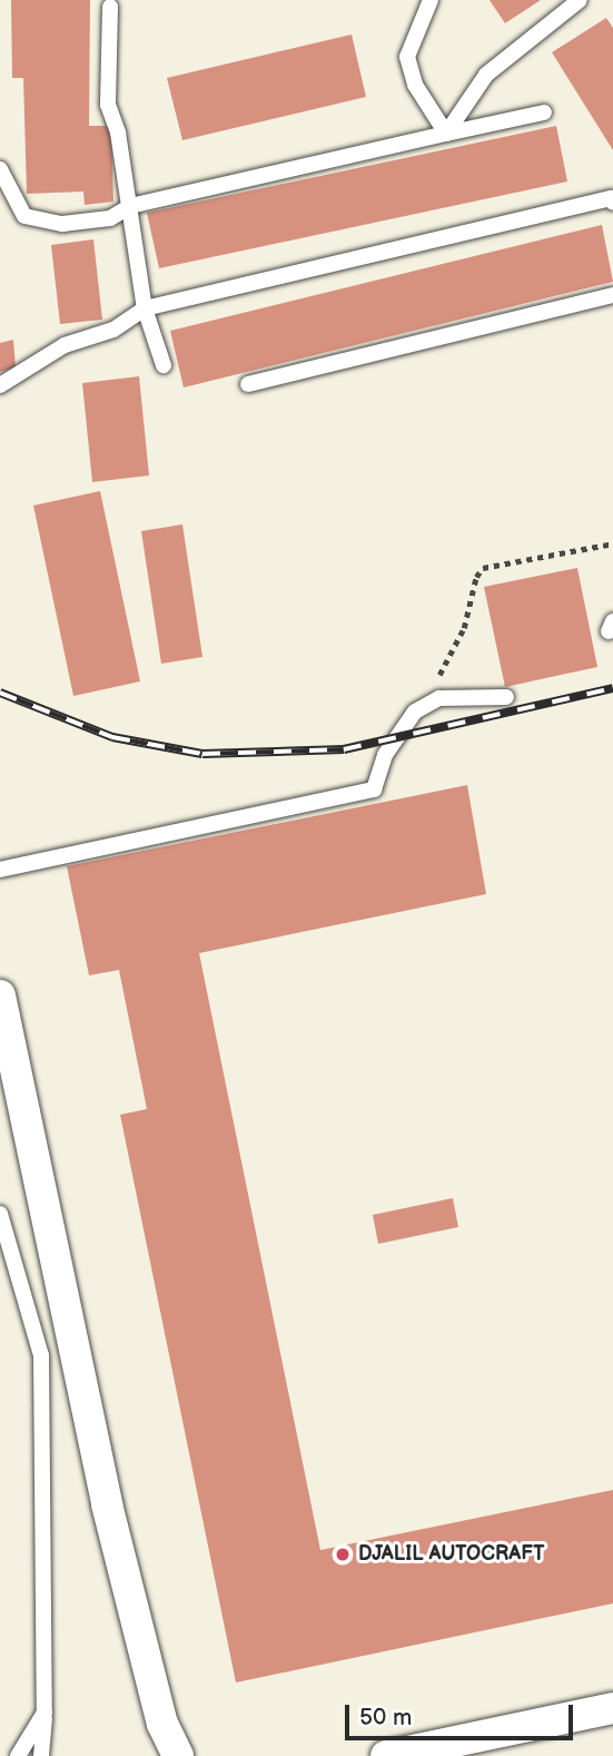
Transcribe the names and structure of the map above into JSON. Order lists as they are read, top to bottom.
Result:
{
  "places": ["DJALIL AUTOCRAFT"],
  "scale_bar": "50 m"
}
